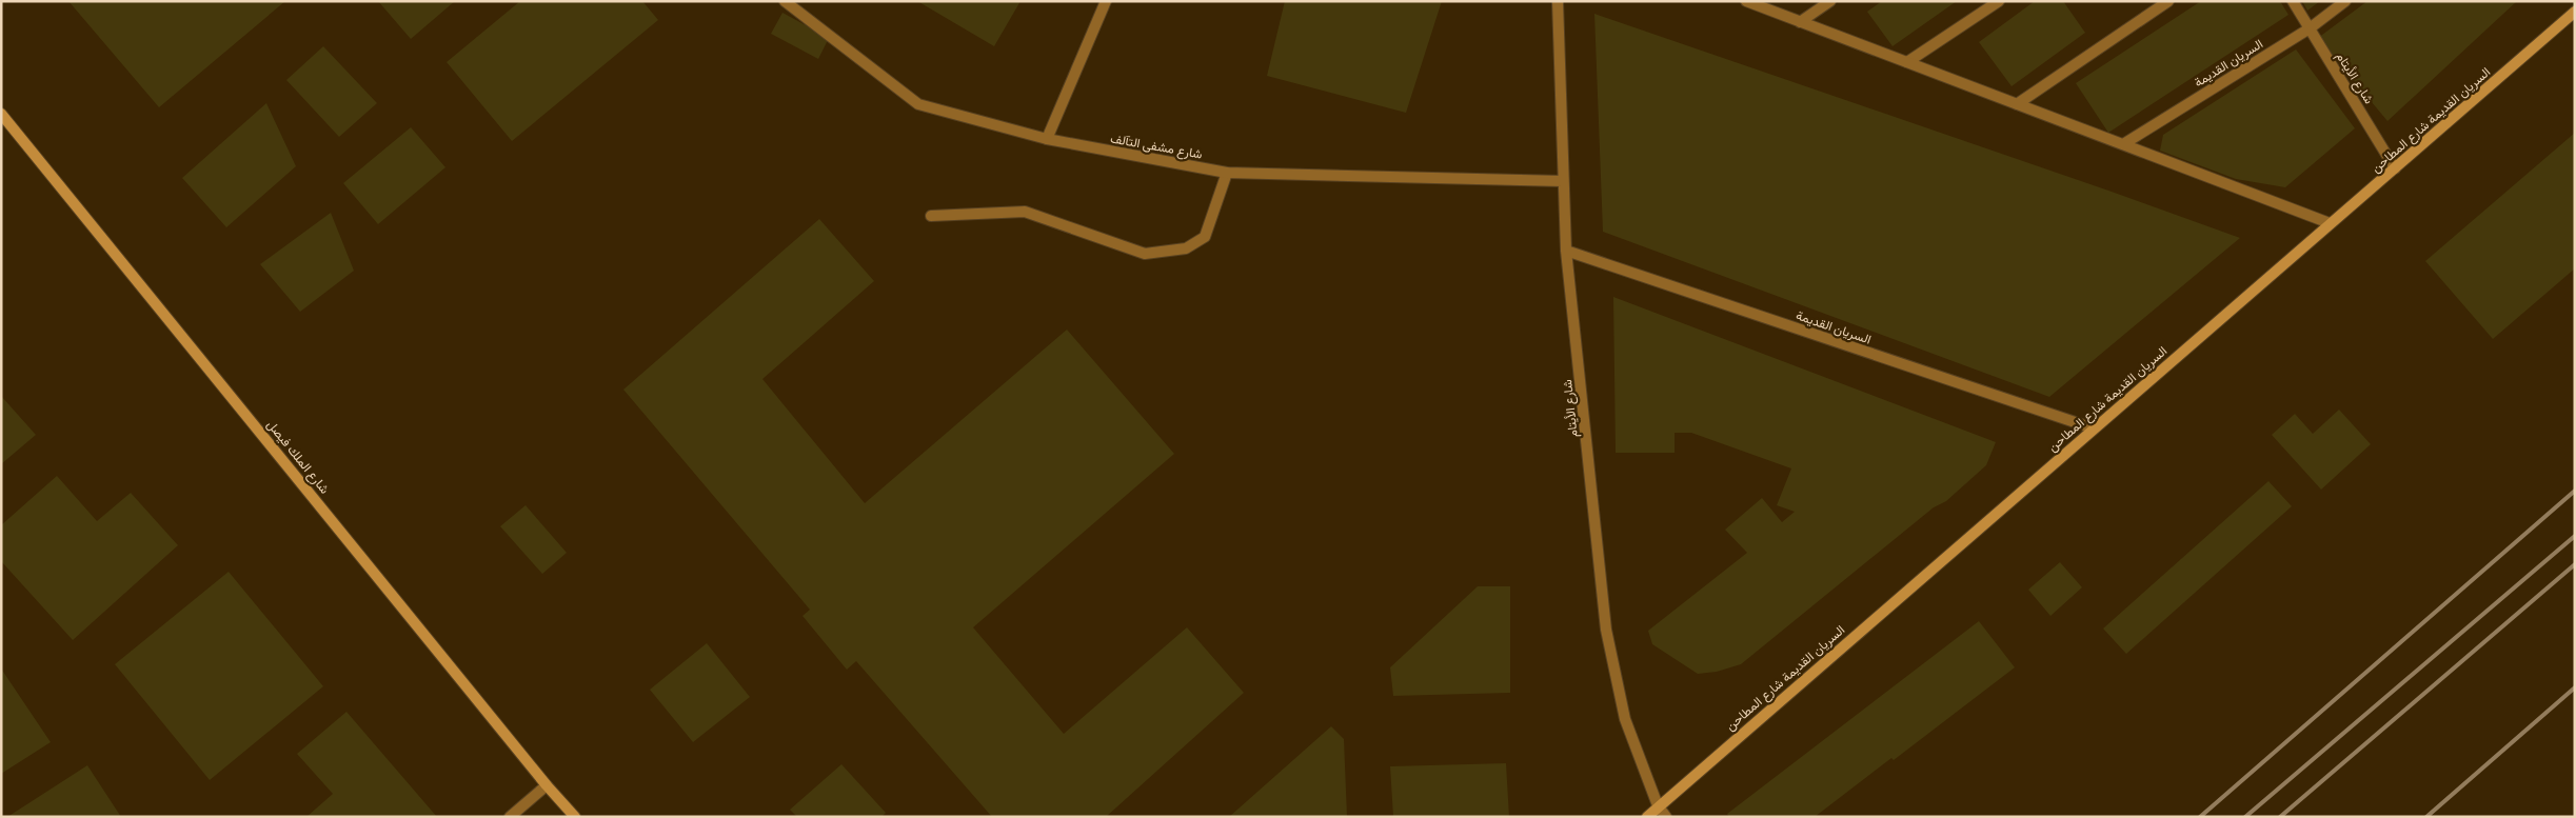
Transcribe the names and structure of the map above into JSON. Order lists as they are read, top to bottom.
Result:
{
  "streets": {
    "street": [
      "السريان القديمة",
      "شارع الأيتام",
      "السريان القديمة شارع المطاحن",
      "شارع مشفى التآلف",
      "شارع الملك فيصل"
    ]
  },
  "crossings": [
    ["السريان القديمة", "شارع الأيتام"],
    ["السريان القديمة", "السريان القديمة شارع المطاحن"],
    ["شارع الأيتام", "السريان القديمة شارع المطاحن"],
    ["شارع الأيتام", "شارع مشفى التآلف"]
  ]
}
